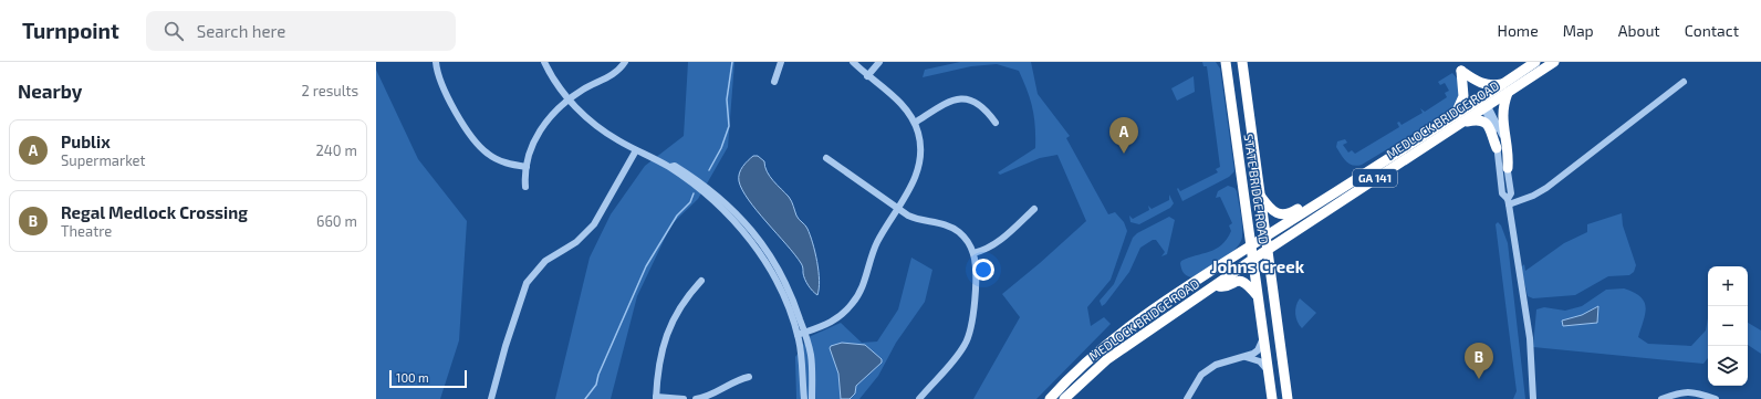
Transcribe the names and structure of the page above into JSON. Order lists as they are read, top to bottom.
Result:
{
  "streets": {
    "highway": ["MEDLOCK BRIDGE ROAD", "GA 141", "STATE BRIDGE ROAD"]
  },
  "crossings": [
    ["MEDLOCK BRIDGE ROAD", "STATE BRIDGE ROAD"]
  ],
  "districts": ["Johns Creek"],
  "scale_bar": "100 m",
  "page": {
    "header": "Turnpoint",
    "search": "Search here",
    "nav": [
      "Home",
      "Map",
      "About",
      "Contact"
    ],
    "heading": ["Nearby", "2 results"],
    "pins": ["A", "B"],
    "list": [
      {
        "mark": "A",
        "name": "Publix",
        "note": "Supermarket",
        "value": "240 m"
      },
      {
        "mark": "B",
        "name": "Regal Medlock Crossing",
        "note": "Theatre",
        "value": "660 m"
      }
    ],
    "map_buttons": ["+", "−"],
    "scale": "100 m"
  }
}
